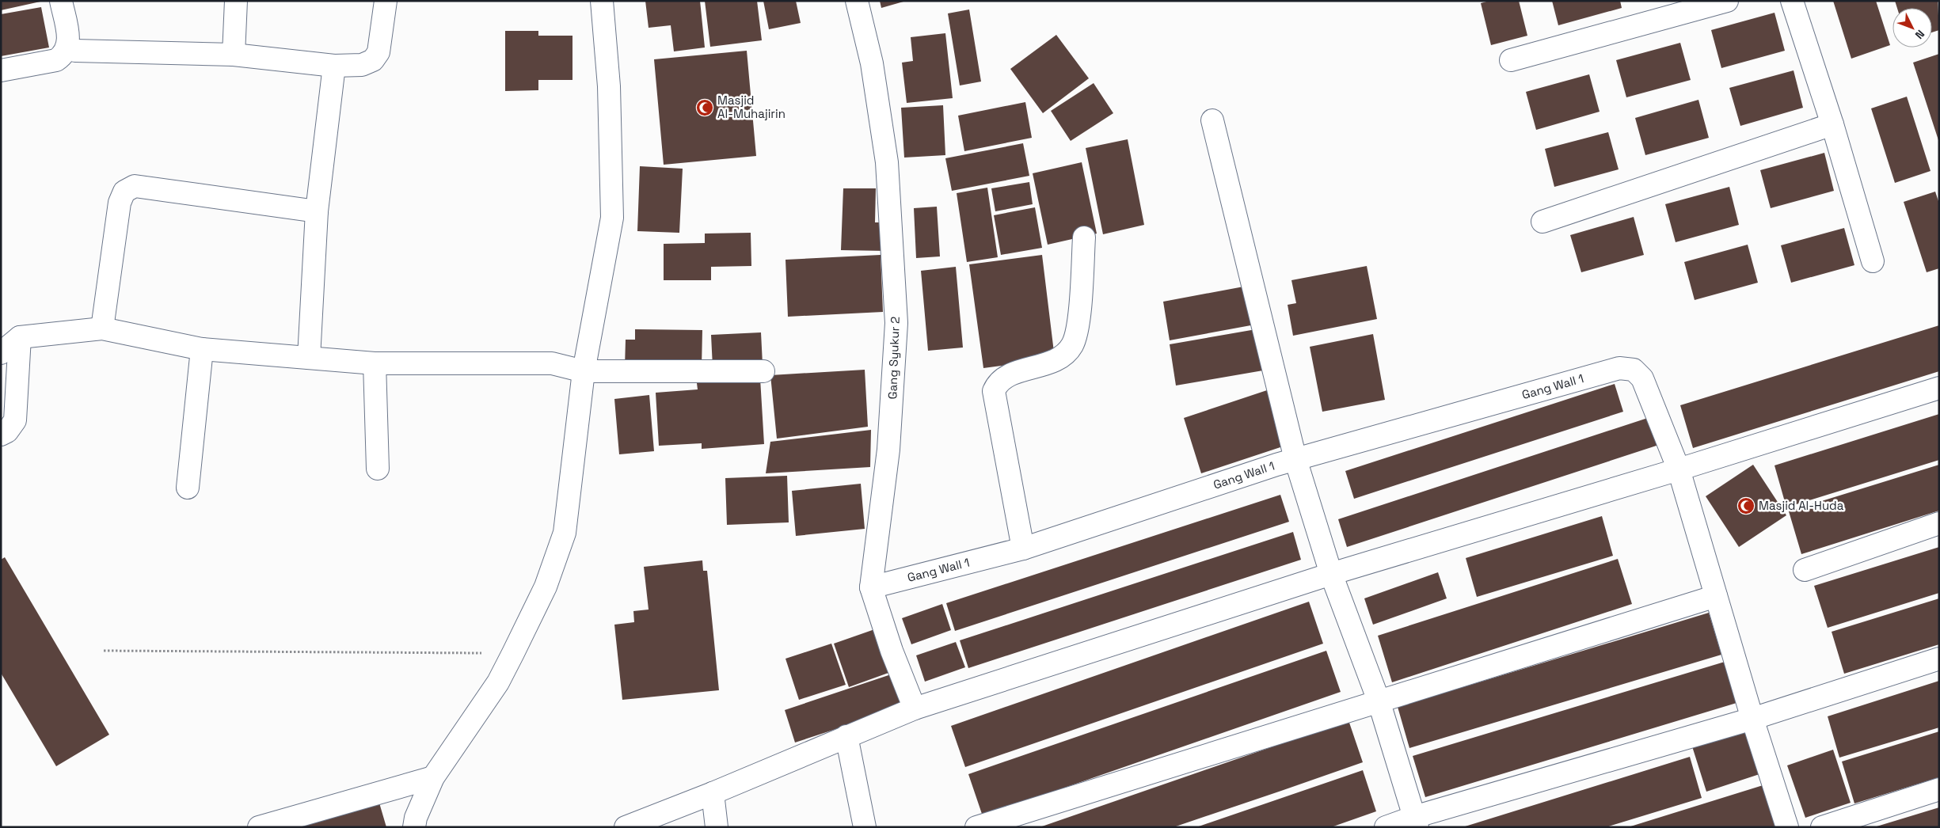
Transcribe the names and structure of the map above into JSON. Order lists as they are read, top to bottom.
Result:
{
  "streets": {
    "street": ["Gang Syukur 2", "Gang Wall 1"]
  },
  "crossings": [
    ["Gang Syukur 2", "Gang Wall 1"]
  ],
  "places": {
    "mosque": ["Masjid Al-Muhajirin", "Masjid Al-Huda"]
  },
  "north": "bottom right"
}
